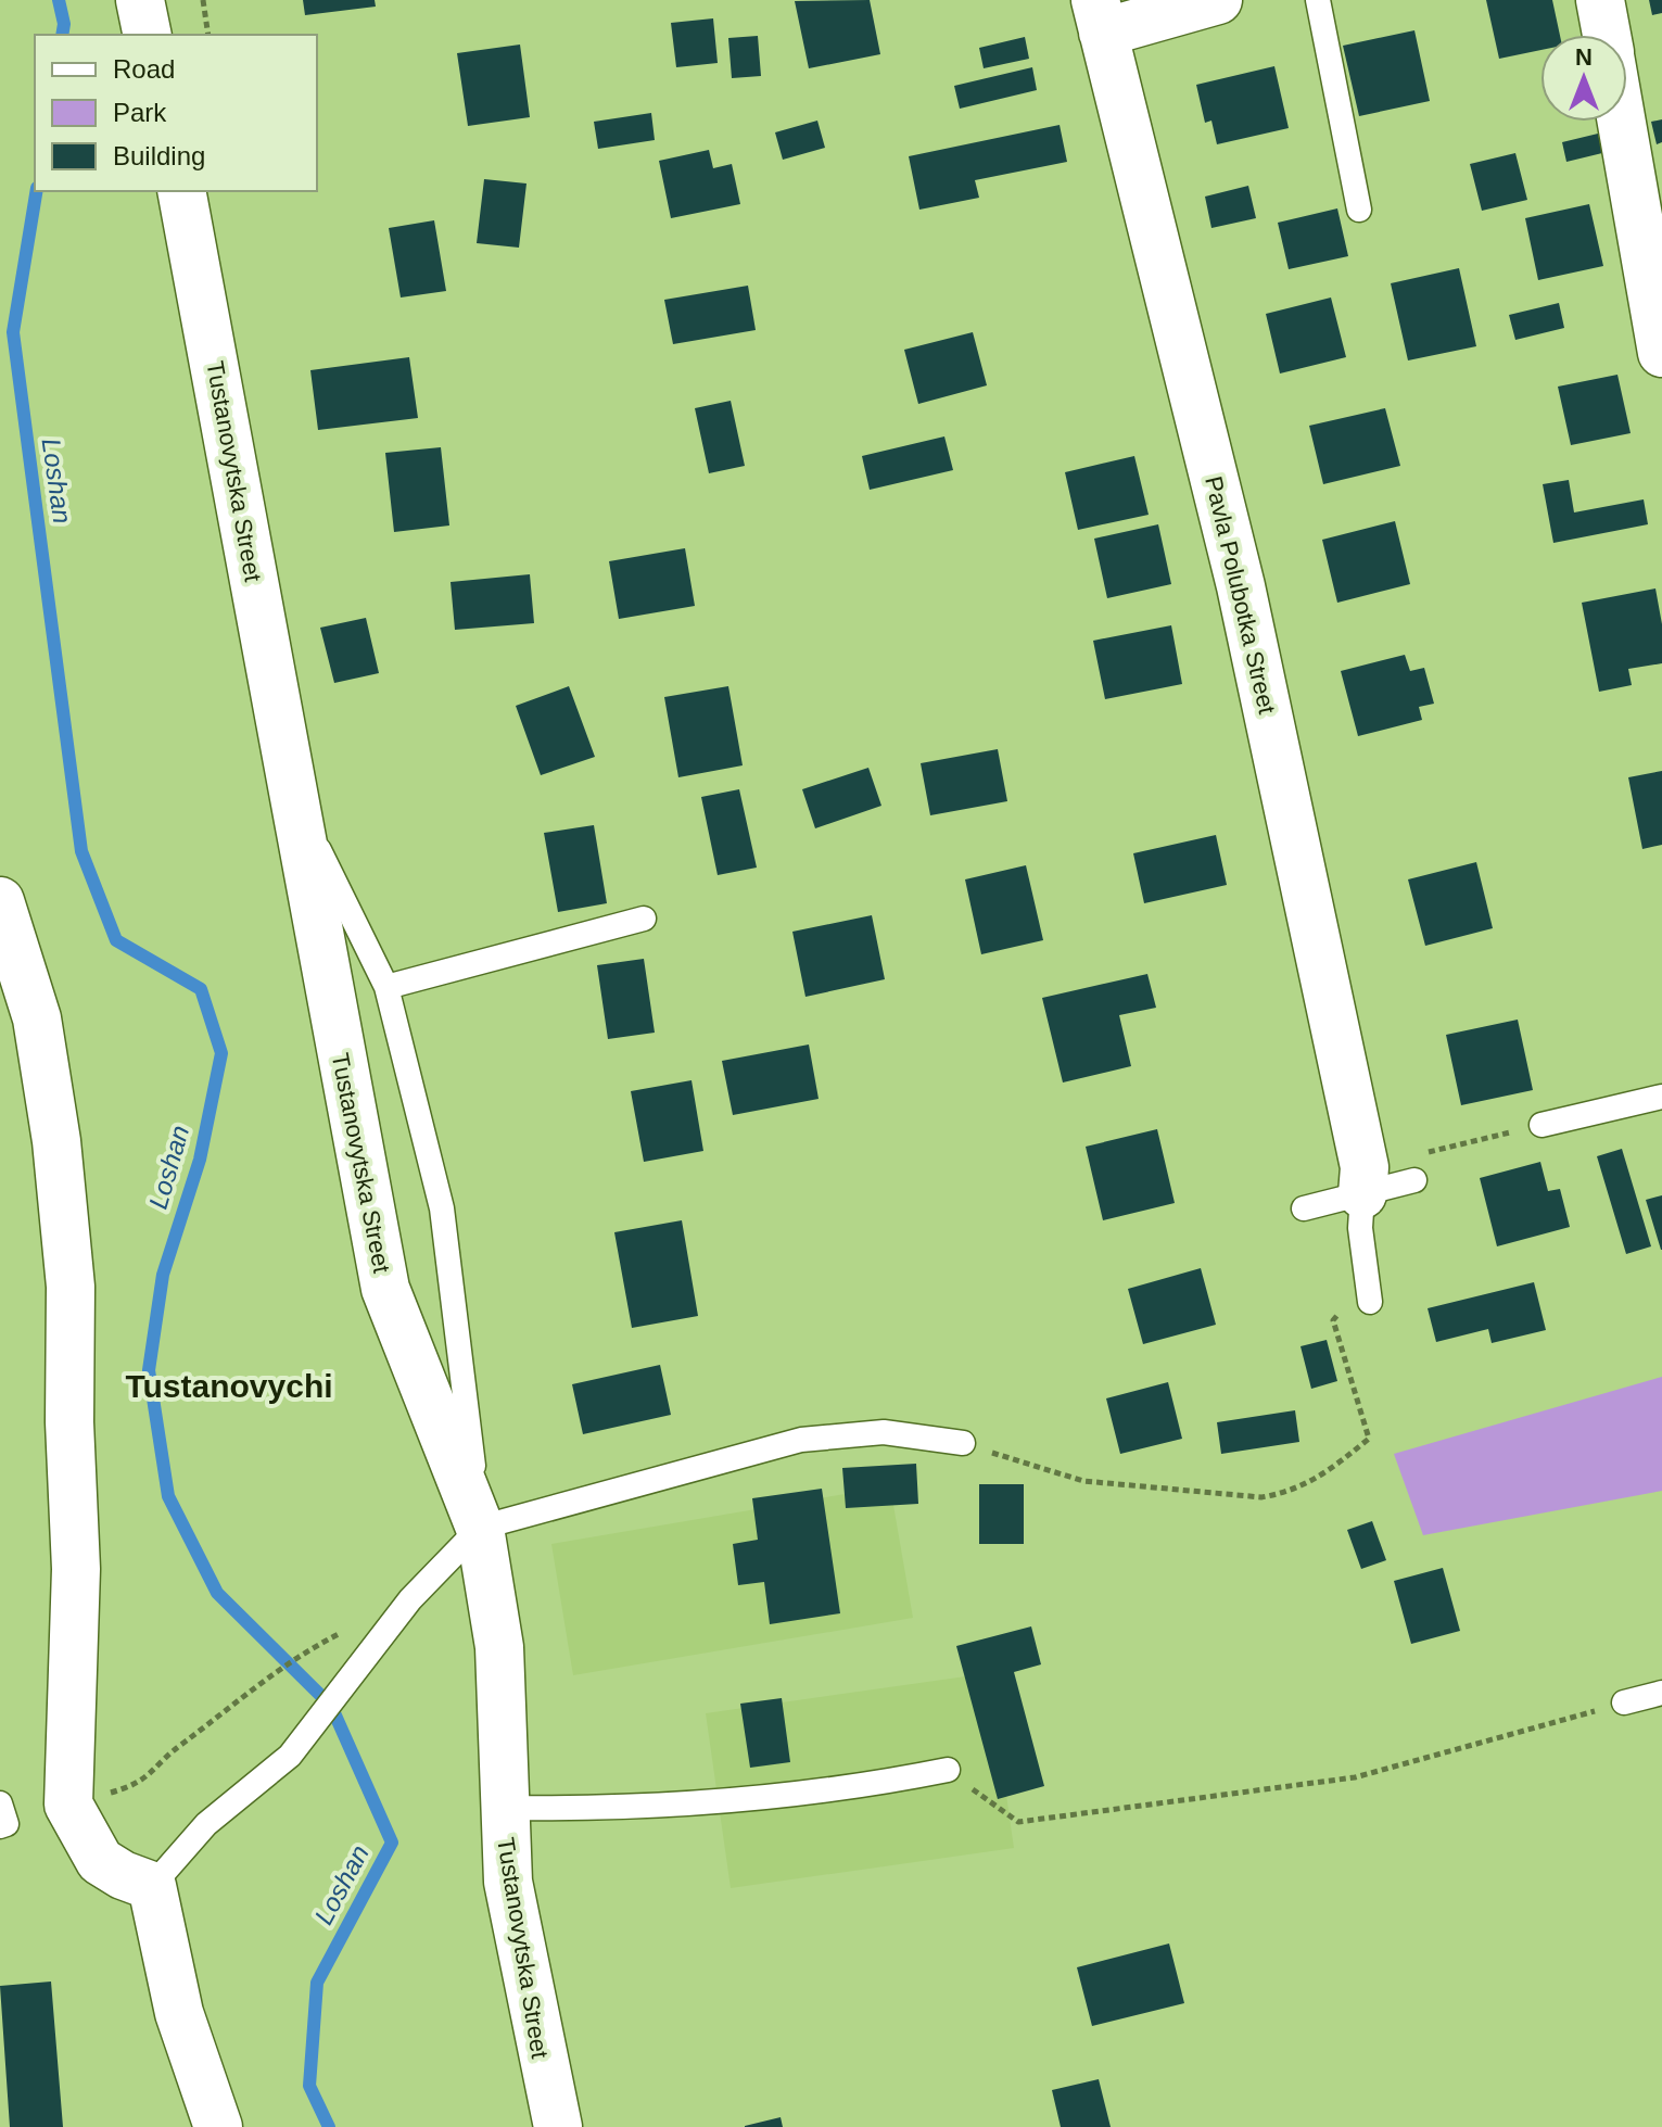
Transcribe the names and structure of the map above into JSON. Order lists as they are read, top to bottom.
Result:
{
  "streets": {
    "street": ["Tustanovytska Street", "Pavla Polubotka Street"]
  },
  "districts": ["Tustanovychi"],
  "water": ["Loshan"],
  "legend": ["Road", "Park", "Building"],
  "north": "top"
}
